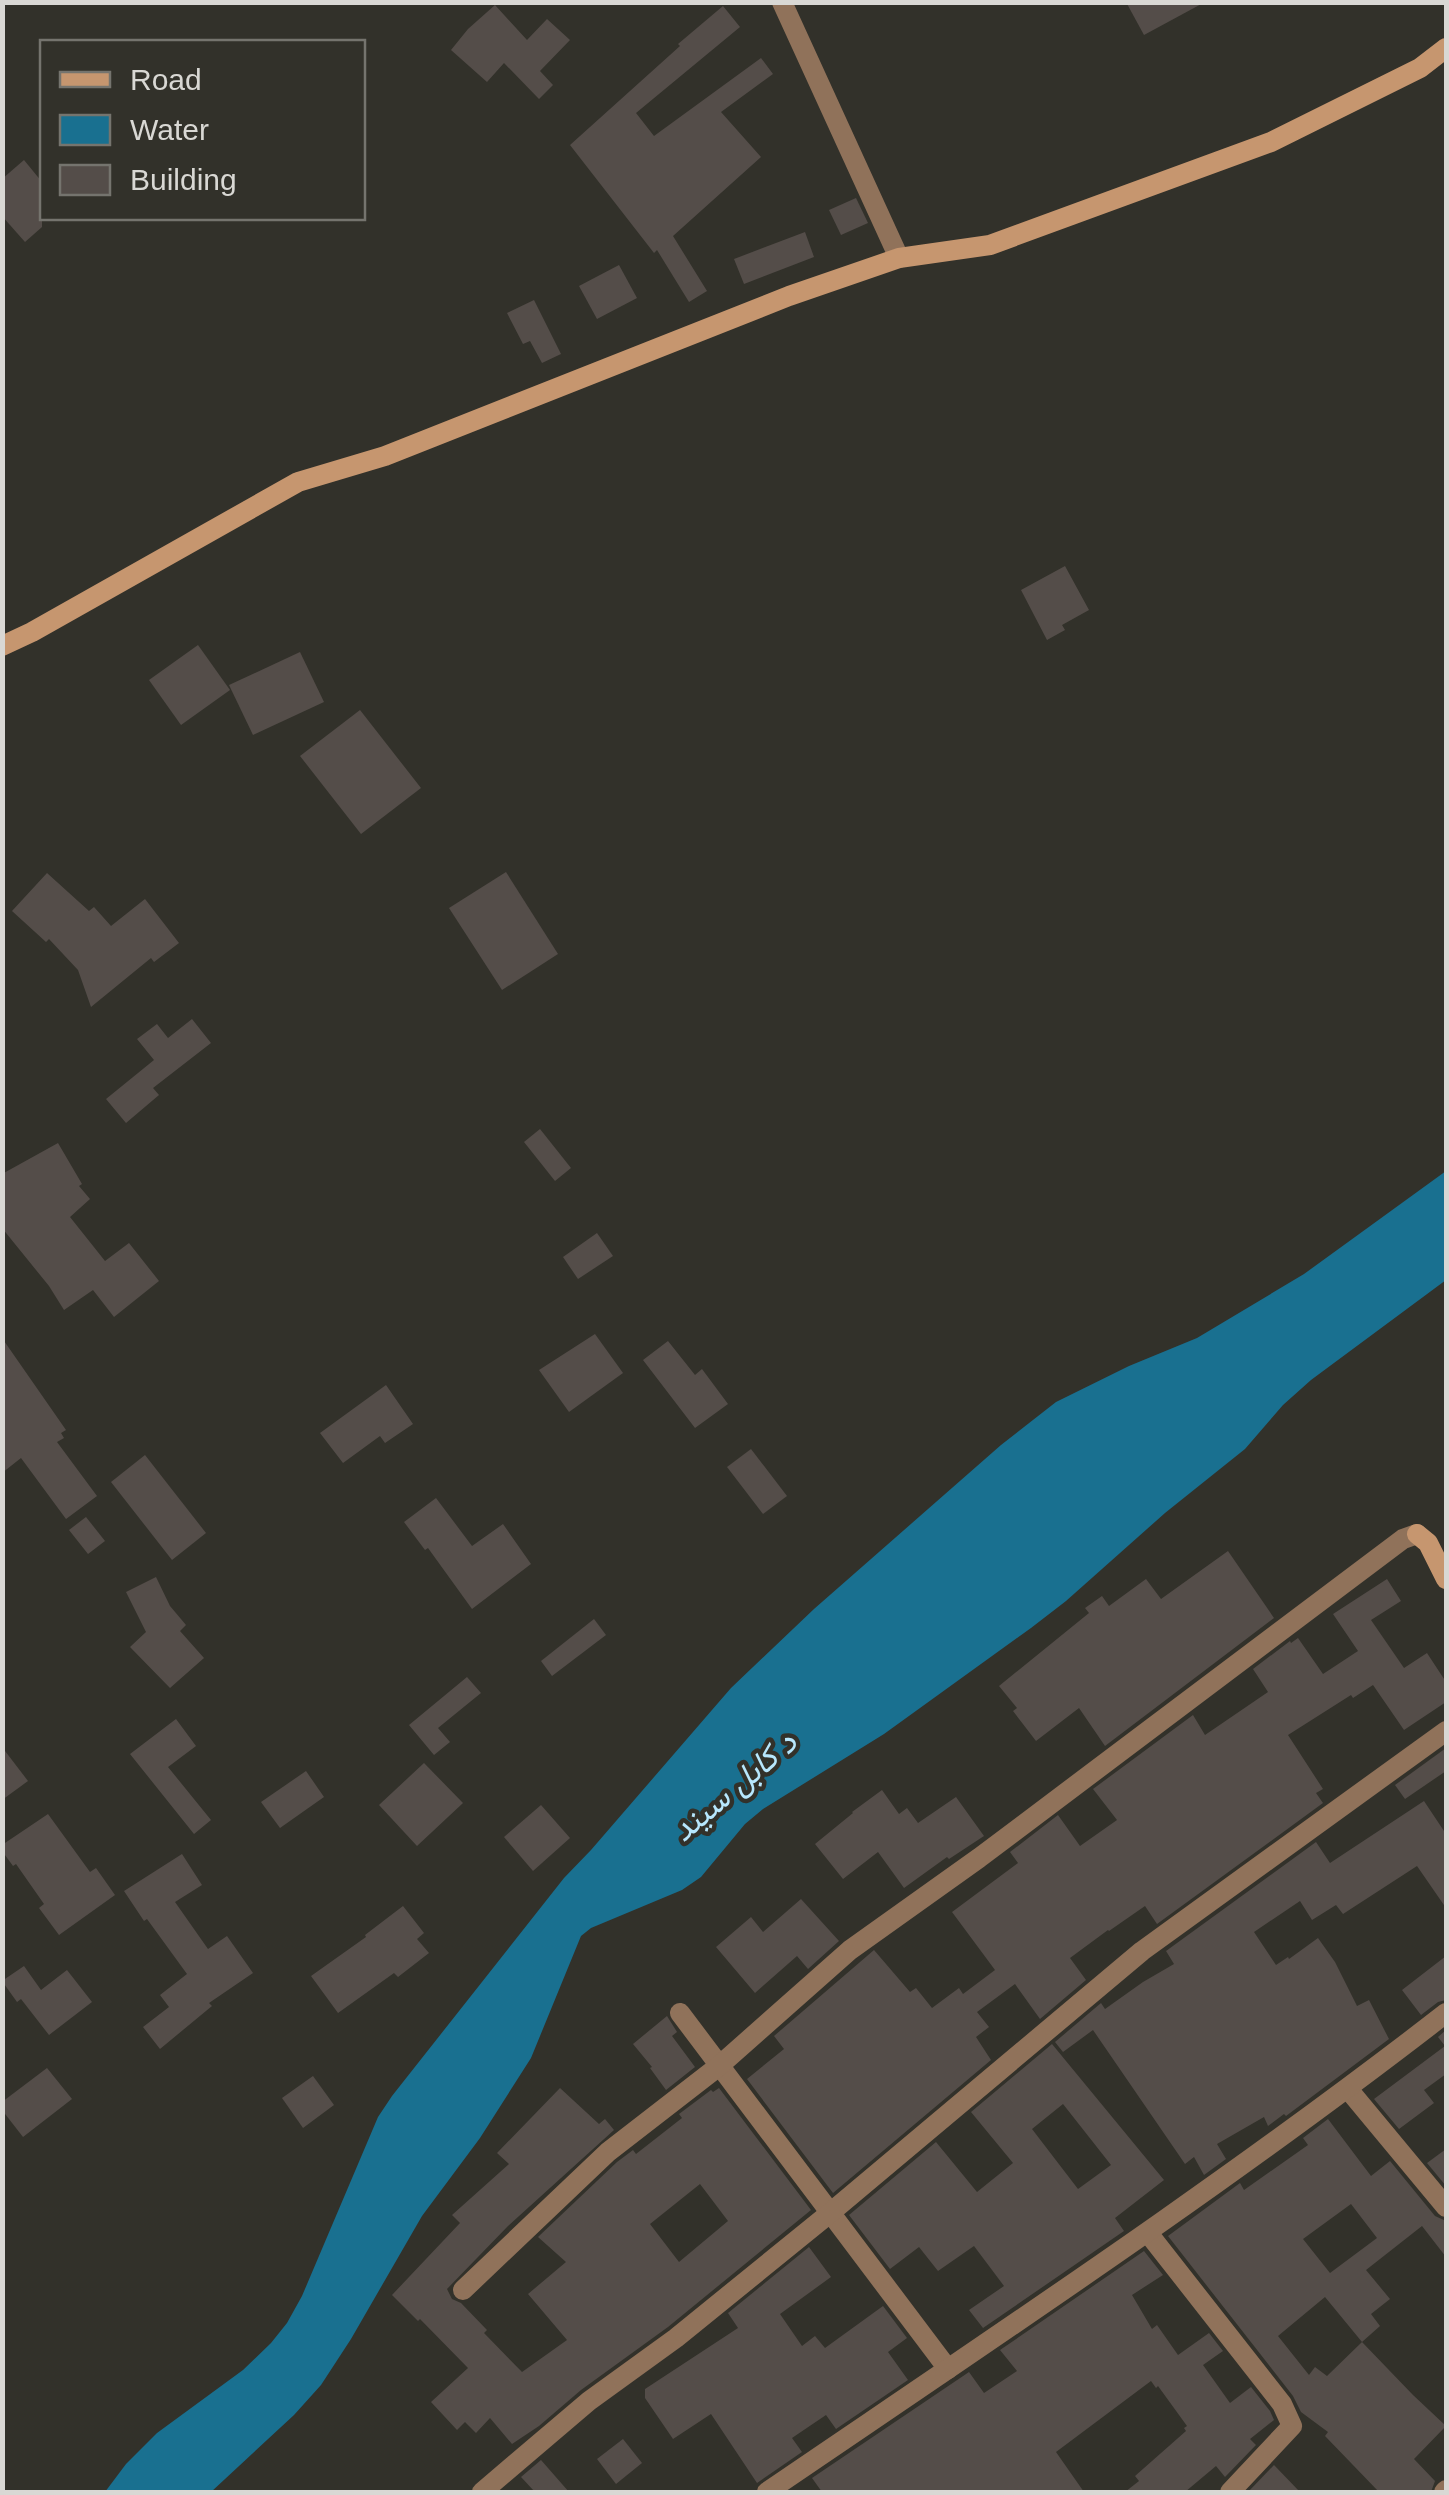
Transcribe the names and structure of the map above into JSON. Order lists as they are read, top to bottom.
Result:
{
  "water": ["د کابل سيند"],
  "legend": ["Road", "Water", "Building"]
}
